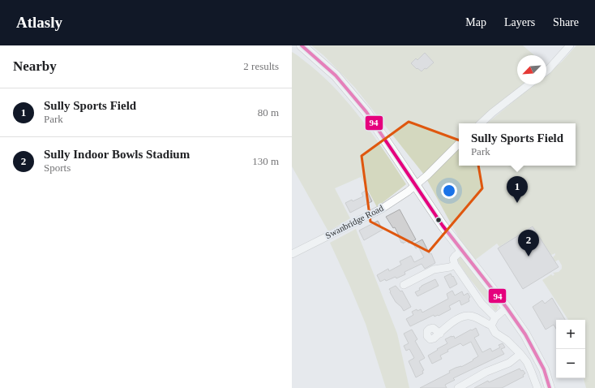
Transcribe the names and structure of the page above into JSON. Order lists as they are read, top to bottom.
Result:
{
  "streets": {
    "street": ["Swanbridge Road"]
  },
  "lines": ["transit line 94"],
  "north": "bottom left",
  "page": {
    "header": "Atlasly",
    "nav": ["Map", "Layers", "Share"],
    "heading": ["Nearby", "2 results"],
    "list": [
      {
        "mark": "1",
        "name": "Sully Sports Field",
        "note": "Park",
        "value": "80 m"
      },
      {
        "mark": "2",
        "name": "Sully Indoor Bowls Stadium",
        "note": "Sports",
        "value": "130 m"
      }
    ],
    "popup": ["Sully Sports Field", "Park"],
    "pins": ["1", "2"],
    "map_buttons": ["+", "−"]
  }
}
